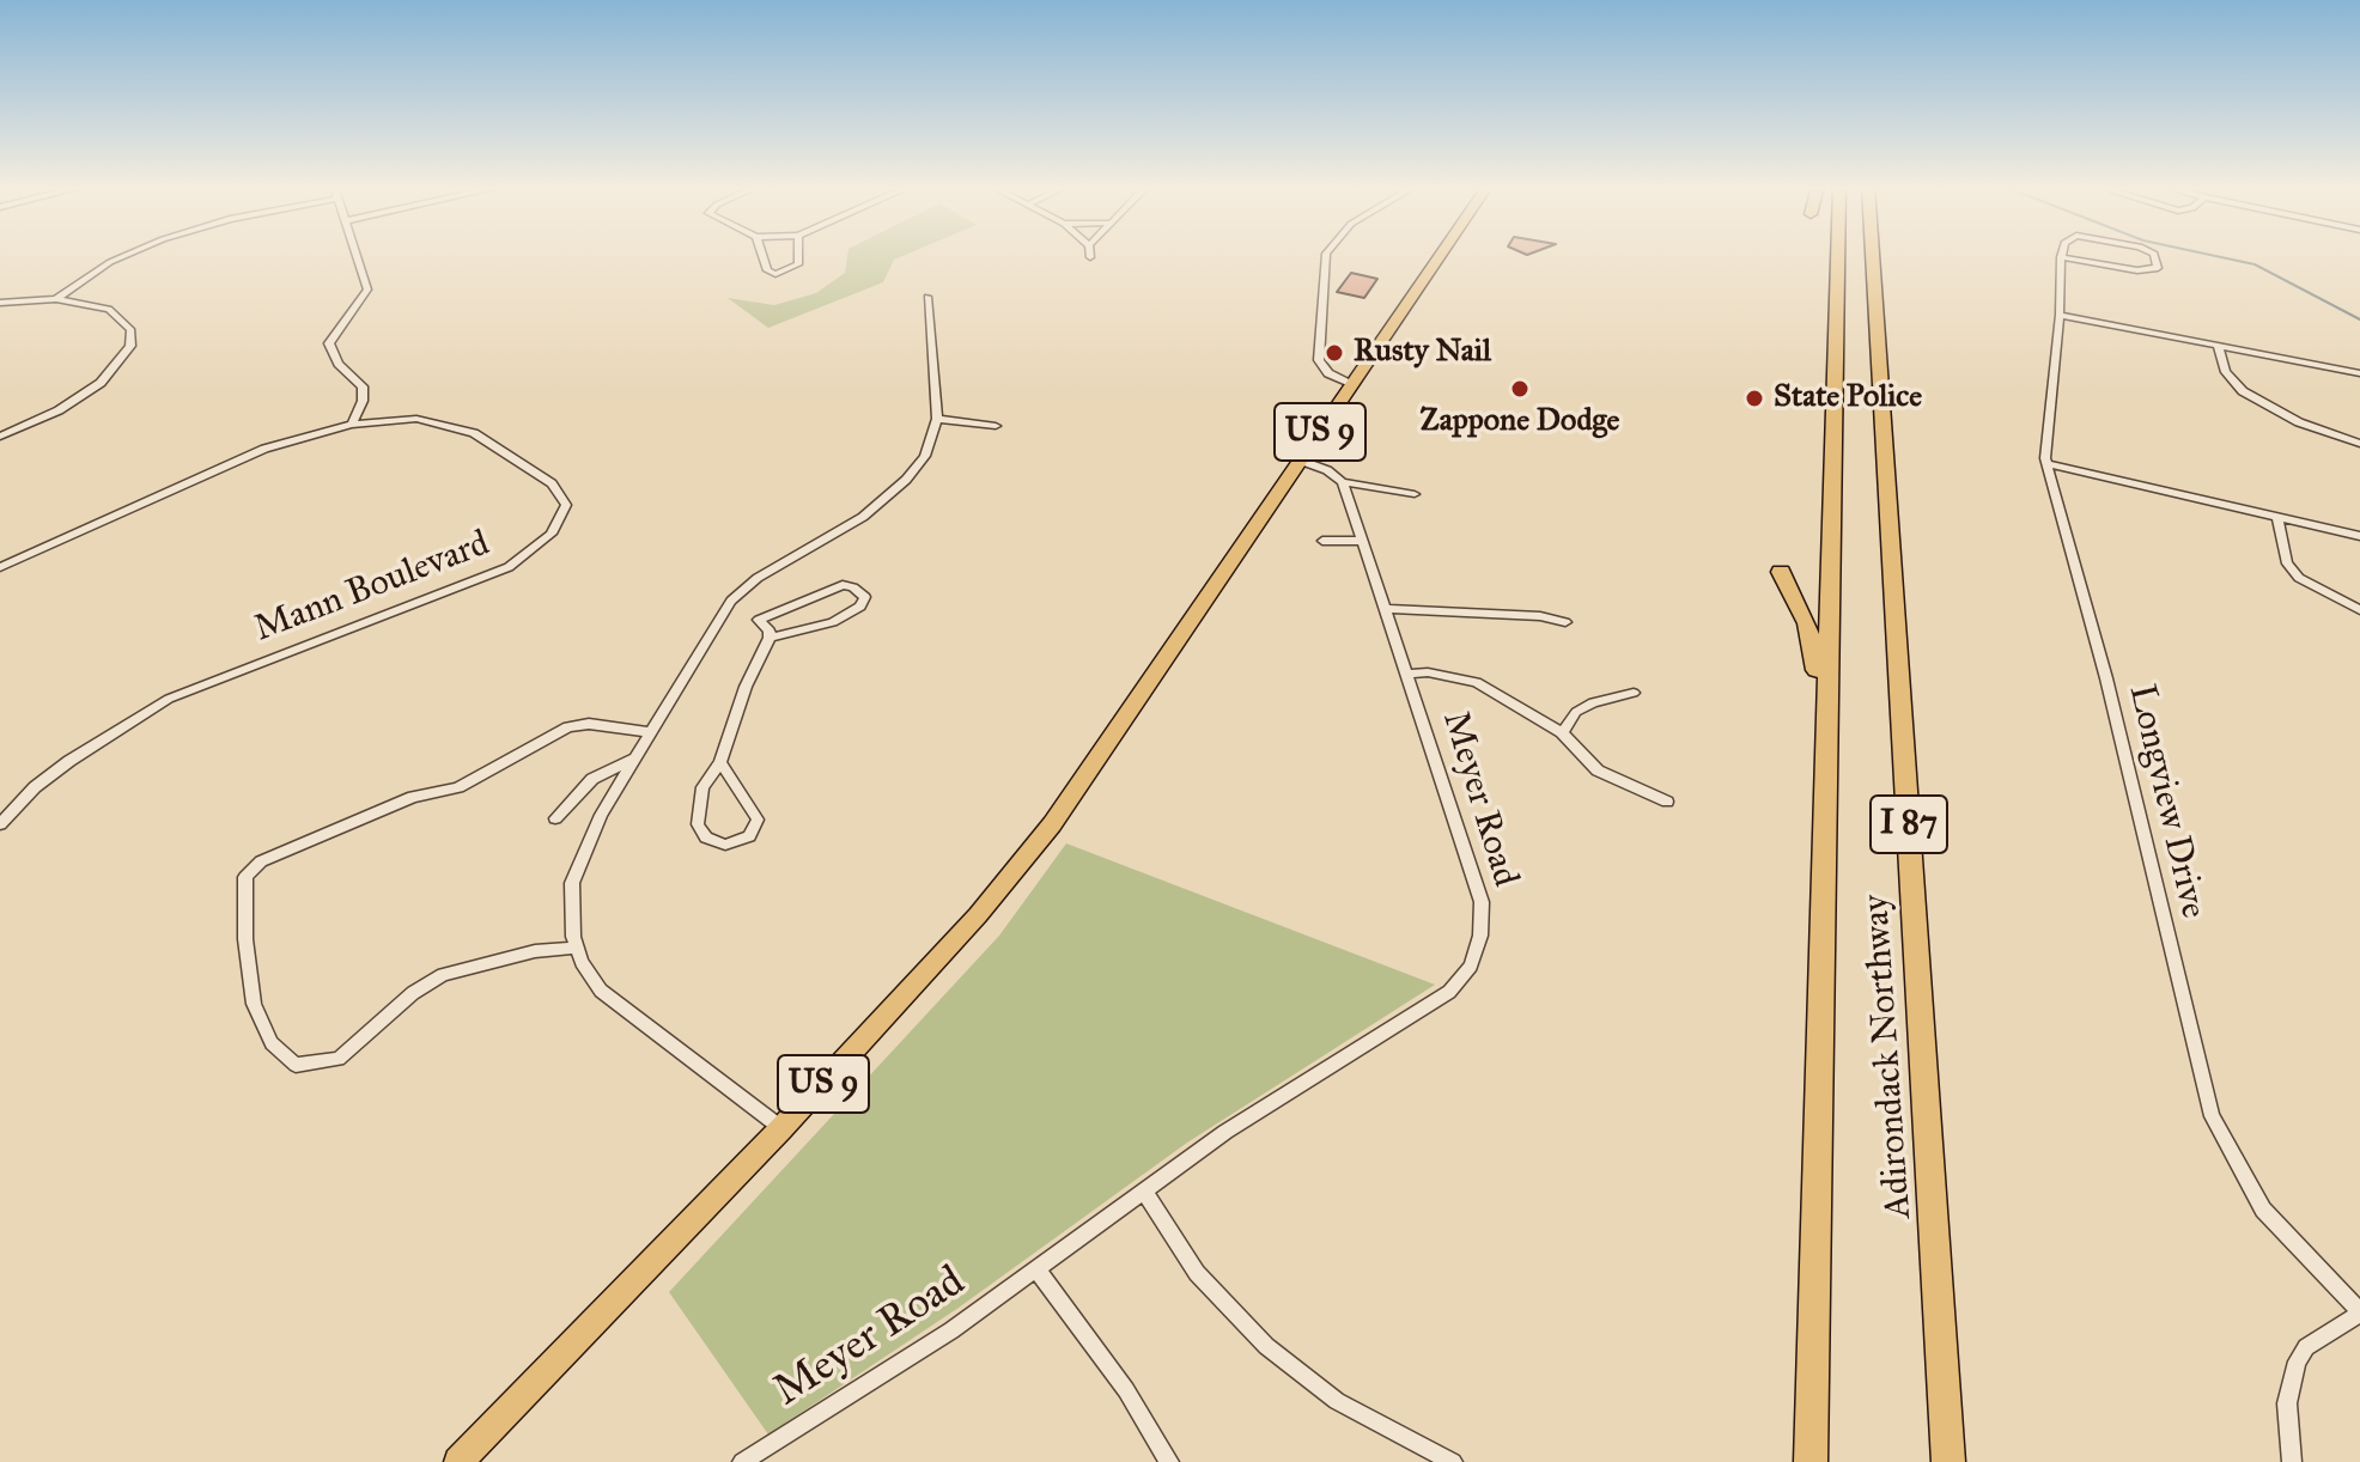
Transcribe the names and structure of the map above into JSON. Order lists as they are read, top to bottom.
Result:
{
  "streets": {
    "highway": ["I 87", "Adirondack Northway"],
    "main road": ["US 9"],
    "street": ["Mann Boulevard", "Meyer Road", "Longview Drive"]
  },
  "places": ["Rusty Nail", "Zappone Dodge", "State Police"]
}
